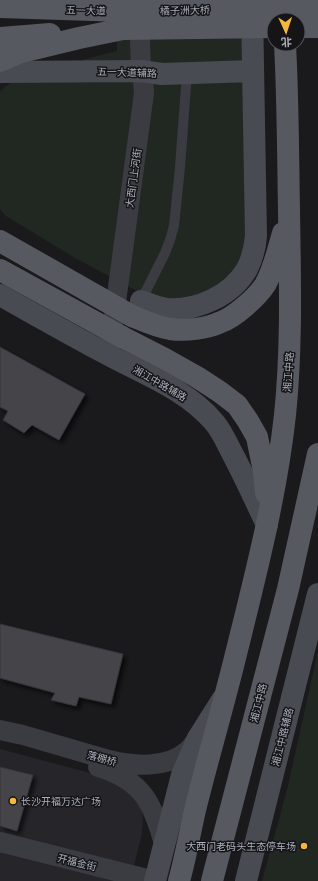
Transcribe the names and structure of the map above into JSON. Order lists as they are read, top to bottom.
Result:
{
  "streets": {
    "main road": ["五一大道", "橘子洲大桥", "湘江中路"],
    "street": [
      "五一大道辅路",
      "大西门上河街",
      "湘江中路辅路",
      "落棚桥",
      "开福金街"
    ]
  },
  "crossings": [
    ["五一大道", "橘子洲大桥"],
    ["五一大道", "大西门上河街"],
    ["橘子洲大桥", "大西门上河街"],
    ["五一大道辅路", "大西门上河街"],
    ["大西门上河街", "湘江中路辅路"],
    ["湘江中路", "湘江中路辅路"],
    ["湘江中路", "落棚桥"],
    ["湘江中路", "开福金街"]
  ],
  "places": ["长沙开福万达广场", "大西门老码头生态停车场"],
  "north": "bottom"
}
